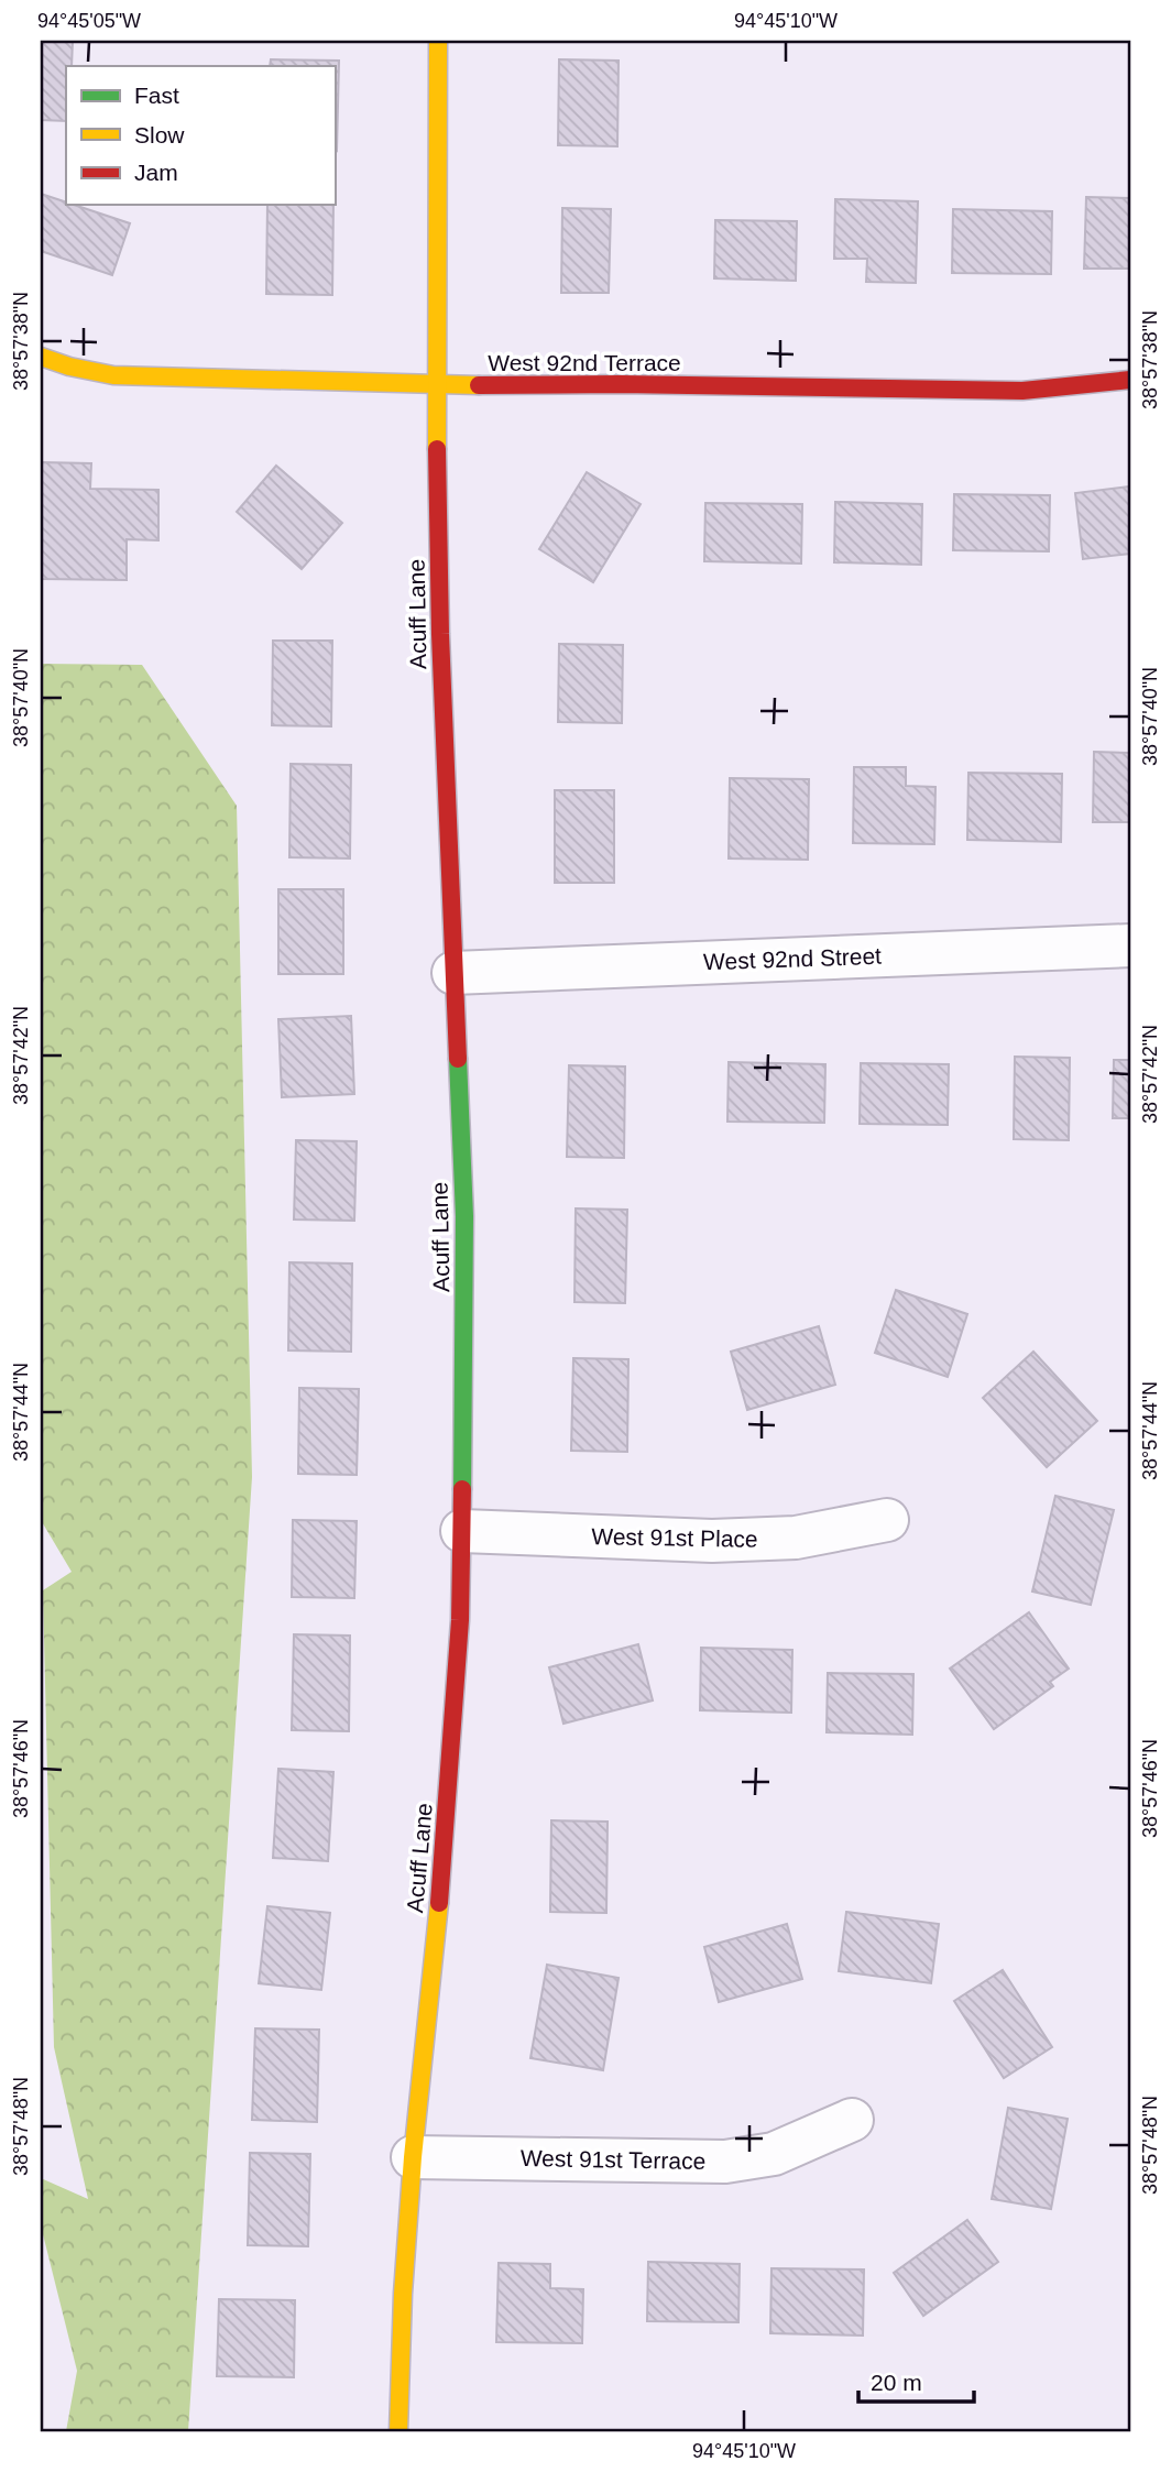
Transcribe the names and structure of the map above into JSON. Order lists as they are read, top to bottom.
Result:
{
  "streets": {
    "street": [
      "West 92nd Terrace",
      "Acuff Lane",
      "West 92nd Street",
      "West 91st Place",
      "West 91st Terrace"
    ]
  },
  "crossings": [
    ["West 92nd Terrace", "Acuff Lane"],
    ["Acuff Lane", "West 92nd Street"],
    ["Acuff Lane", "West 91st Place"],
    ["Acuff Lane", "West 91st Terrace"]
  ],
  "legend": ["Fast", "Slow", "Jam"],
  "scale_bar": "20 m",
  "coordinates": [
    "94°45'05\"W",
    "94°45'10\"W",
    "38°57'38\"N",
    "38°57'40\"N",
    "38°57'42\"N",
    "38°57'44\"N",
    "38°57'46\"N",
    "38°57'48\"N"
  ]
}
